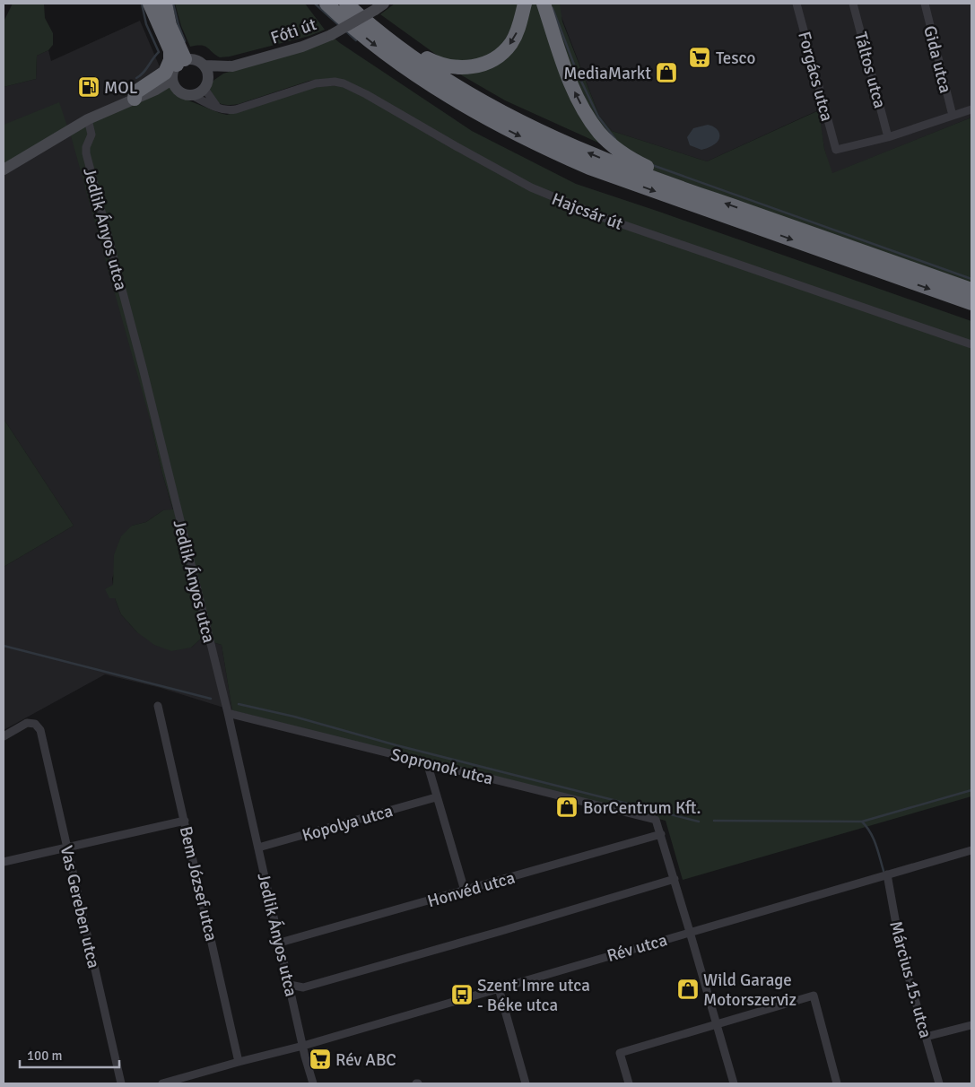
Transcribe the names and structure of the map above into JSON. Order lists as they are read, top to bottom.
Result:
{
  "streets": {
    "main road": ["Fóti út"],
    "street": [
      "Gida utca",
      "Táltos utca",
      "Forgács utca",
      "Hajcsár út",
      "Jedlik Ányos utca",
      "Sopronok utca",
      "Kopolya utca",
      "Bem József utca",
      "Honvéd utca",
      "Vas Gereben utca",
      "Rév utca",
      "Március 15. utca"
    ]
  },
  "crossings": [
    ["Fóti út", "Hajcsár út"],
    ["Táltos utca", "Forgács utca"],
    ["Jedlik Ányos utca", "Sopronok utca"],
    ["Jedlik Ányos utca", "Kopolya utca"],
    ["Jedlik Ányos utca", "Honvéd utca"],
    ["Jedlik Ányos utca", "Rév utca"],
    ["Sopronok utca", "Honvéd utca"],
    ["Bem József utca", "Rév utca"],
    ["Rév utca", "Március 15. utca"]
  ],
  "places": {
    "supermarket": ["Tesco", "Rév ABC"],
    "shop": ["MediaMarkt", "BorCentrum Kft.", "Wild Garage Motorszerviz"],
    "fuel station": ["MOL"],
    "bus stop": ["Szent Imre utca - Béke utca"]
  },
  "scale_bar": "100 m"
}
